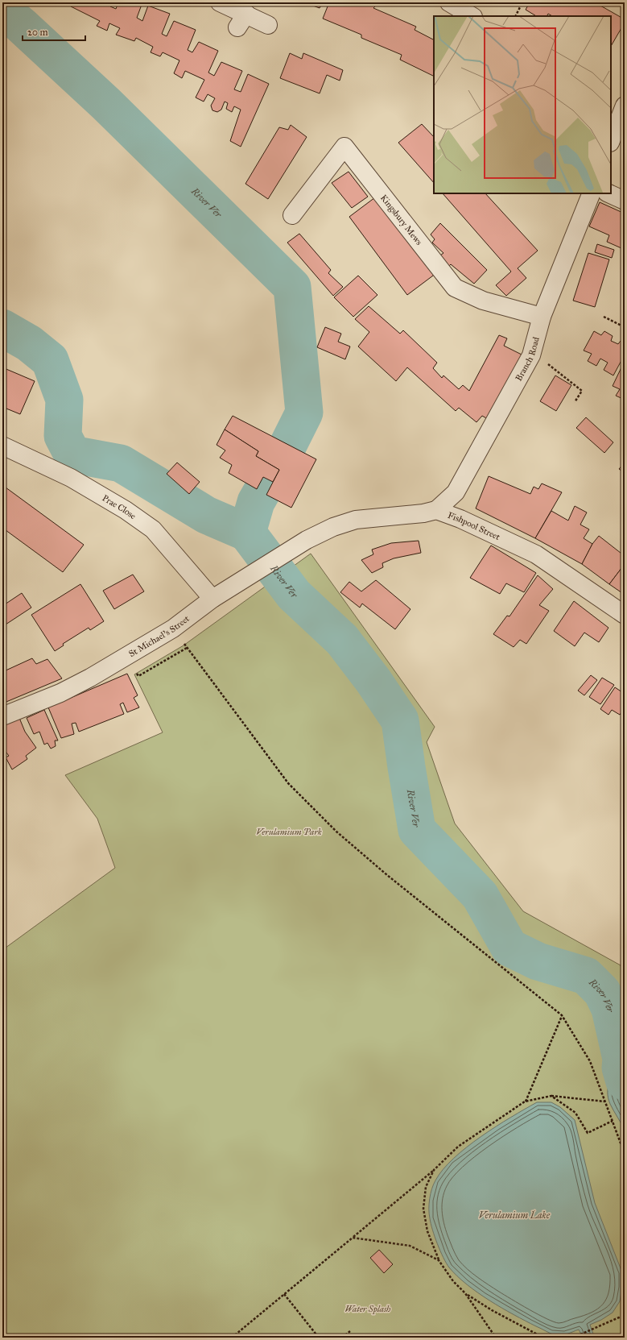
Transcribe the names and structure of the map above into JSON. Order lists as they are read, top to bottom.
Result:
{
  "streets": {
    "street": [
      "Kingsbury Mews",
      "Branch Road",
      "Prae Close",
      "Fishpool Street",
      "St Michael's Street"
    ]
  },
  "crossings": [
    ["Kingsbury Mews", "Branch Road"],
    ["Branch Road", "Fishpool Street"],
    ["Prae Close", "St Michael's Street"],
    ["Fishpool Street", "St Michael's Street"]
  ],
  "water": ["River Ver", "Verulamium Lake"],
  "parks": ["Verulamium Park", "Water Splash"],
  "scale_bar": "20 m"
}
